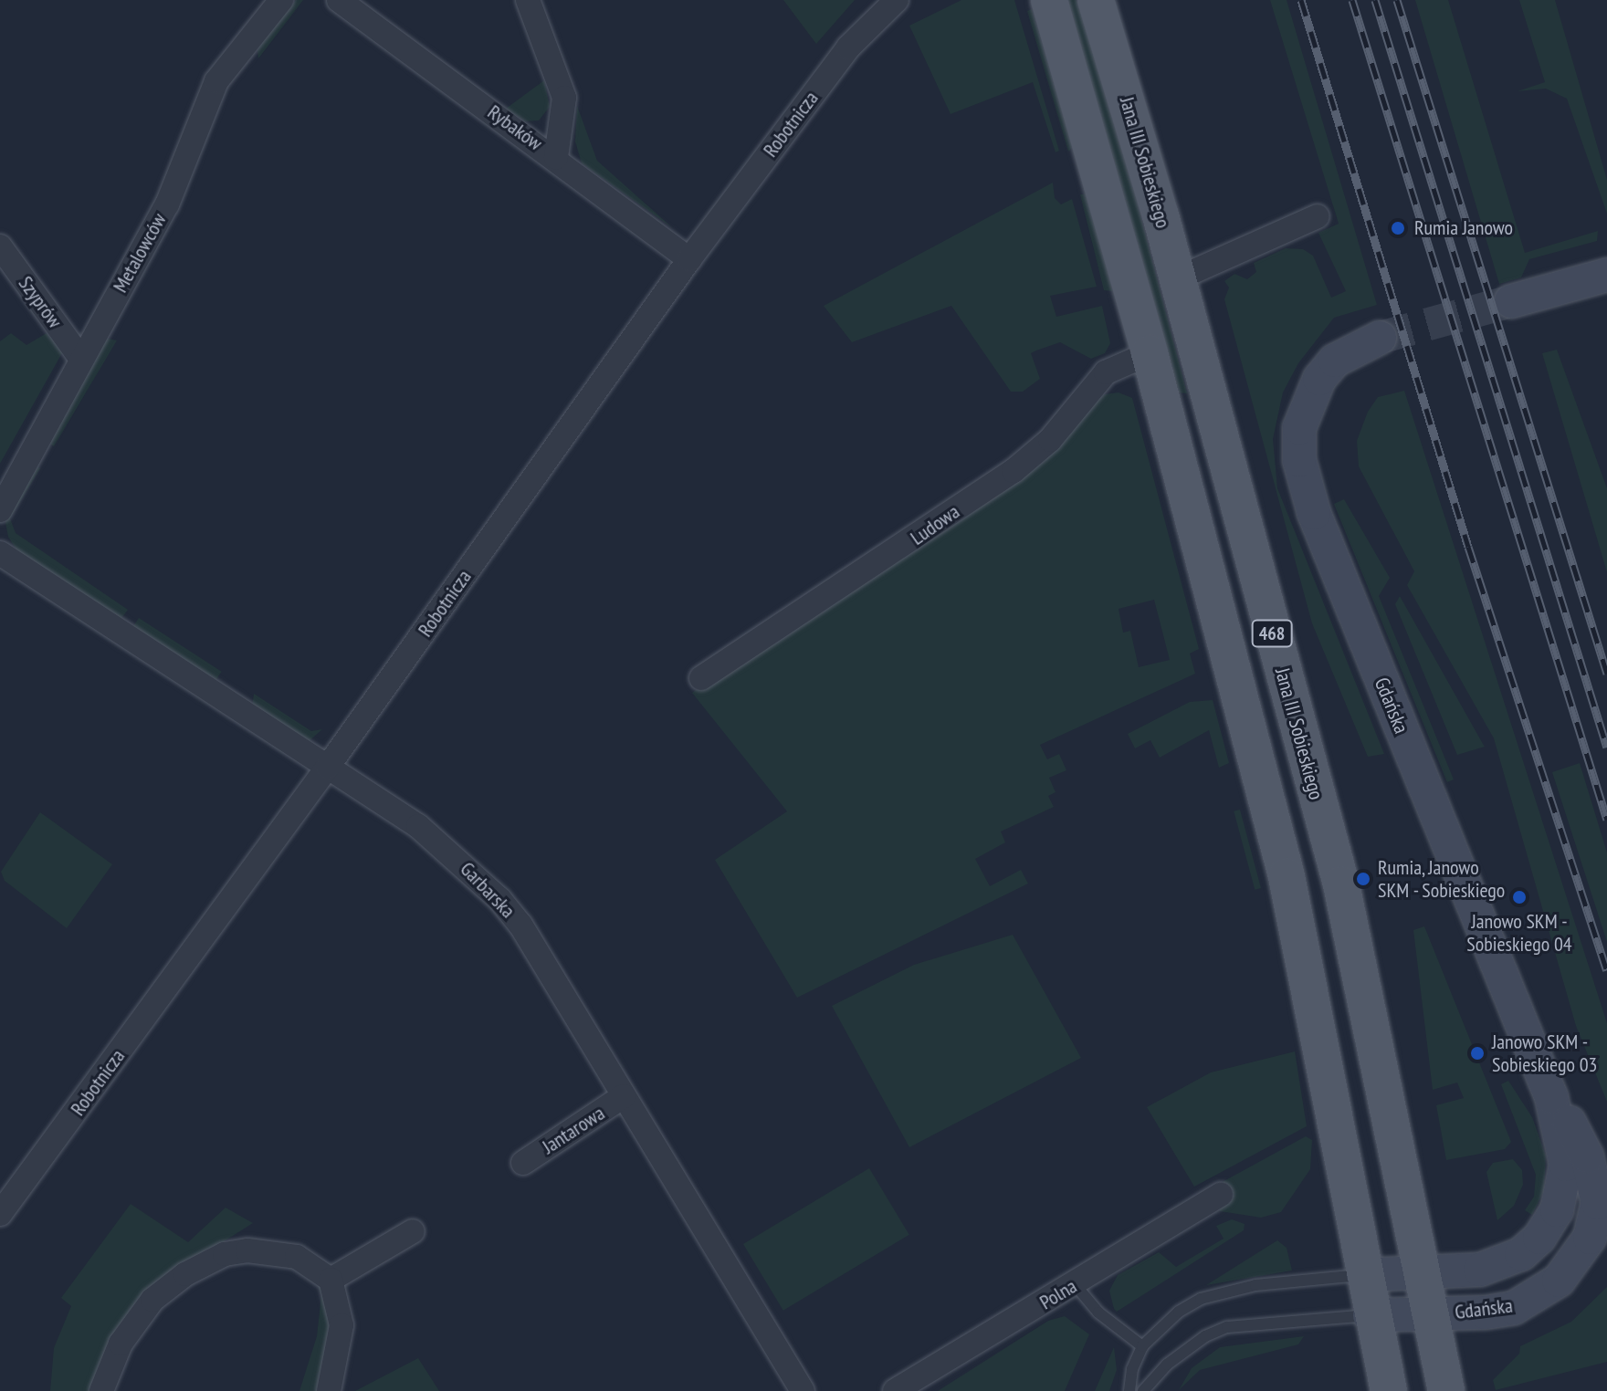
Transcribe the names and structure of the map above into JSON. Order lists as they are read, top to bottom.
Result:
{
  "streets": {
    "main road": ["Jana III Sobieskiego", "468", "Gdańska"],
    "street": [
      "Robotnicza",
      "Rybaków",
      "Metalowców",
      "Szyprów",
      "Ludowa",
      "Garbarska",
      "Jantarowa",
      "Polna"
    ]
  },
  "crossings": [
    ["Robotnicza", "Rybaków"],
    ["Robotnicza", "Garbarska"],
    ["Jana III Sobieskiego", "Gdańska"],
    ["Metalowców", "Szyprów"],
    ["Ludowa", "468"],
    ["468", "Gdańska"],
    ["Garbarska", "Jantarowa"]
  ],
  "places": [
    "Rumia Janowo",
    "Rumia, Janowo SKM - Sobieskiego",
    "Janowo SKM - Sobieskiego 04",
    "Janowo SKM - Sobieskiego 03"
  ]
}
